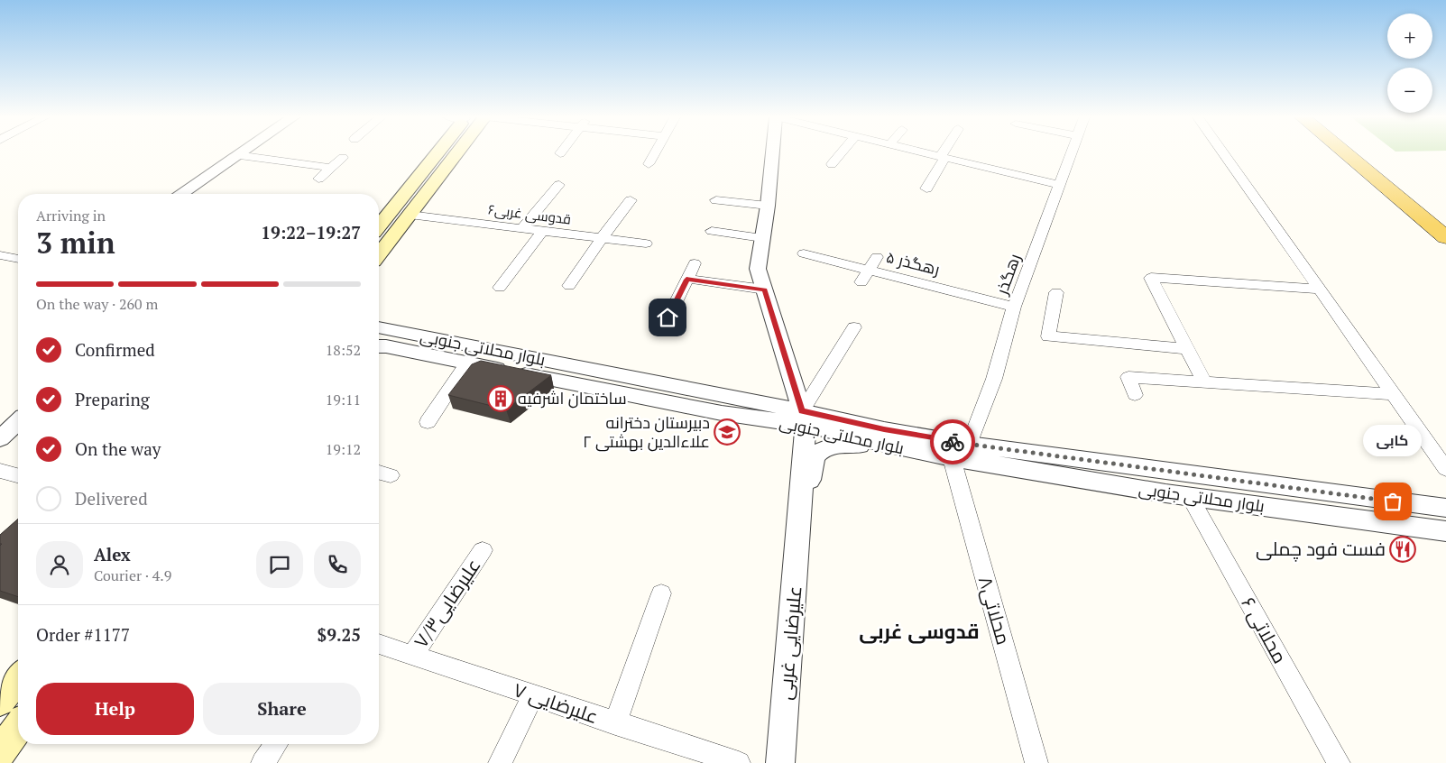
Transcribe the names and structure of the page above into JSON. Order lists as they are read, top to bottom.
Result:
{
  "streets": {
    "street": [
      "قدوسی غربی۶",
      "۵ رهگذر",
      "رهگذر",
      "بلوار محلاتی جنوبی",
      "علیرضایی۷/۳",
      "محلاتی۸",
      "۶ محلاتی",
      "علیرضایی غربی",
      "۷ علیرضایی"
    ]
  },
  "crossings": [
    ["۵ رهگذر", "رهگذر"],
    ["رهگذر", "بلوار محلاتی جنوبی"],
    ["بلوار محلاتی جنوبی", "محلاتی۸"],
    ["بلوار محلاتی جنوبی", "۶ محلاتی"],
    ["بلوار محلاتی جنوبی", "علیرضایی غربی"],
    ["علیرضایی۷/۳", "۷ علیرضایی"]
  ],
  "districts": ["قدوسی غربی"],
  "places": {
    "building": ["ساختمان اشرفیه"],
    "school or university": ["دبیرستان دخترانه علاءالدین بهشتی ۲"],
    "other": ["کابی"],
    "restaurant": ["فست فود چملی"]
  },
  "page": {
    "map_buttons": ["+", "−"],
    "heading": ["3 min", "Arriving in", "19:22–19:27"],
    "panel": [
      "Alex",
      "Courier · 4.9",
      "Order #1177",
      "$9.25"
    ],
    "bar": "On the way · 260 m",
    "list": [
      ["Confirmed", "18:52"],
      ["Preparing", "19:11"],
      ["On the way", "19:12"],
      "Delivered"
    ],
    "bubble": "کابی",
    "buttons": ["Help", "Share"]
  }
}
